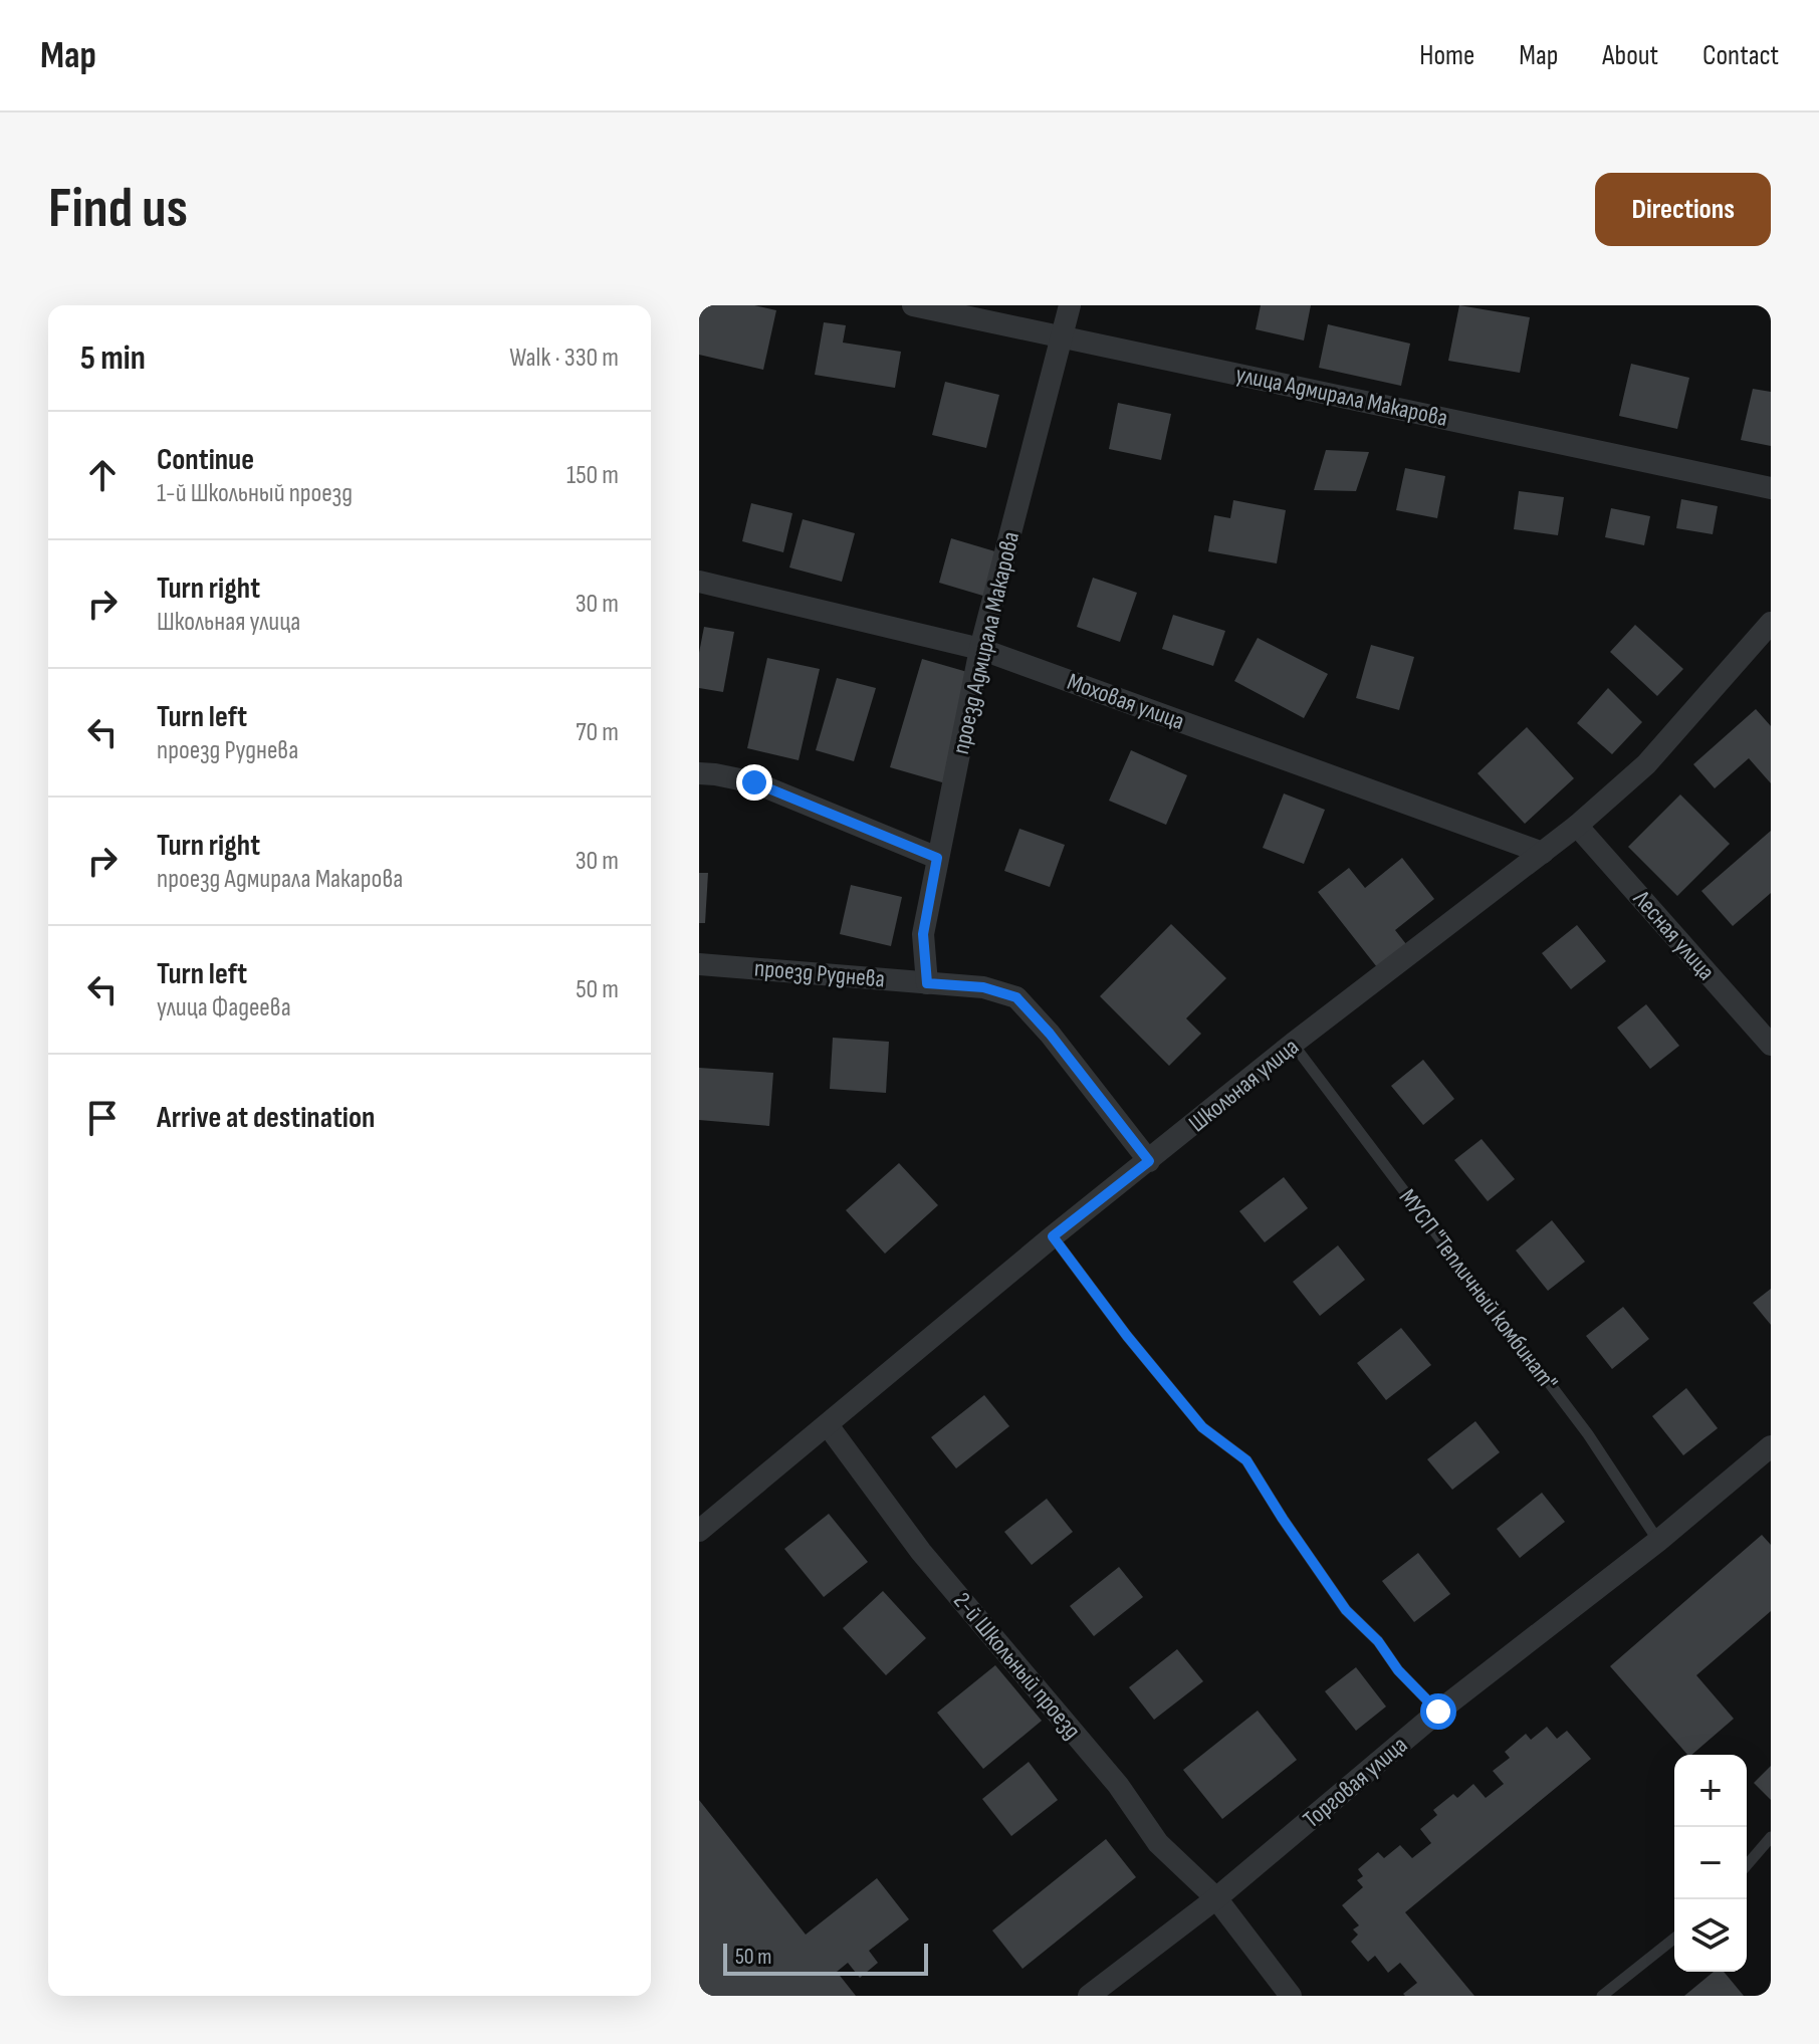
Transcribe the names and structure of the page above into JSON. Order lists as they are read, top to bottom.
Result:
{
  "streets": {
    "street": [
      "улица Адмирала Макарова",
      "проезд Адмирала Макарова",
      "Моховая улица",
      "Лесная улица",
      "проезд Руднева",
      "Школьная улица",
      "2-й Школьный проезд",
      "Торговая улица"
    ],
    "lane": ["МУСП \"Тепличный комбинат\""]
  },
  "crossings": [
    ["улица Адмирала Макарова", "проезд Адмирала Макарова"],
    ["проезд Адмирала Макарова", "Моховая улица"],
    ["проезд Адмирала Макарова", "проезд Руднева"],
    ["Моховая улица", "Школьная улица"],
    ["Лесная улица", "Школьная улица"],
    ["проезд Руднева", "Школьная улица"],
    ["Школьная улица", "МУСП \"Тепличный комбинат\""],
    ["Школьная улица", "2-й Школьный проезд"],
    ["МУСП \"Тепличный комбинат\"", "Торговая улица"],
    ["2-й Школьный проезд", "Торговая улица"]
  ],
  "scale_bar": "50 m",
  "page": {
    "header": "Map",
    "nav": [
      "Home",
      "Map",
      "About",
      "Contact"
    ],
    "buttons": "Directions",
    "title": "Find us",
    "heading": ["5 min", "Walk · 330 m"],
    "list": [
      ["Continue", "1-й Школьный проезд", "150 m"],
      ["Turn right", "Школьная улица", "30 m"],
      ["Turn left", "проезд Руднева", "70 m"],
      ["Turn right", "проезд Адмирала Макарова", "30 m"],
      ["Turn left", "улица Фадеева", "50 m"],
      "Arrive at destination"
    ],
    "map_buttons": ["+", "−"],
    "scale": "50 m"
  }
}
